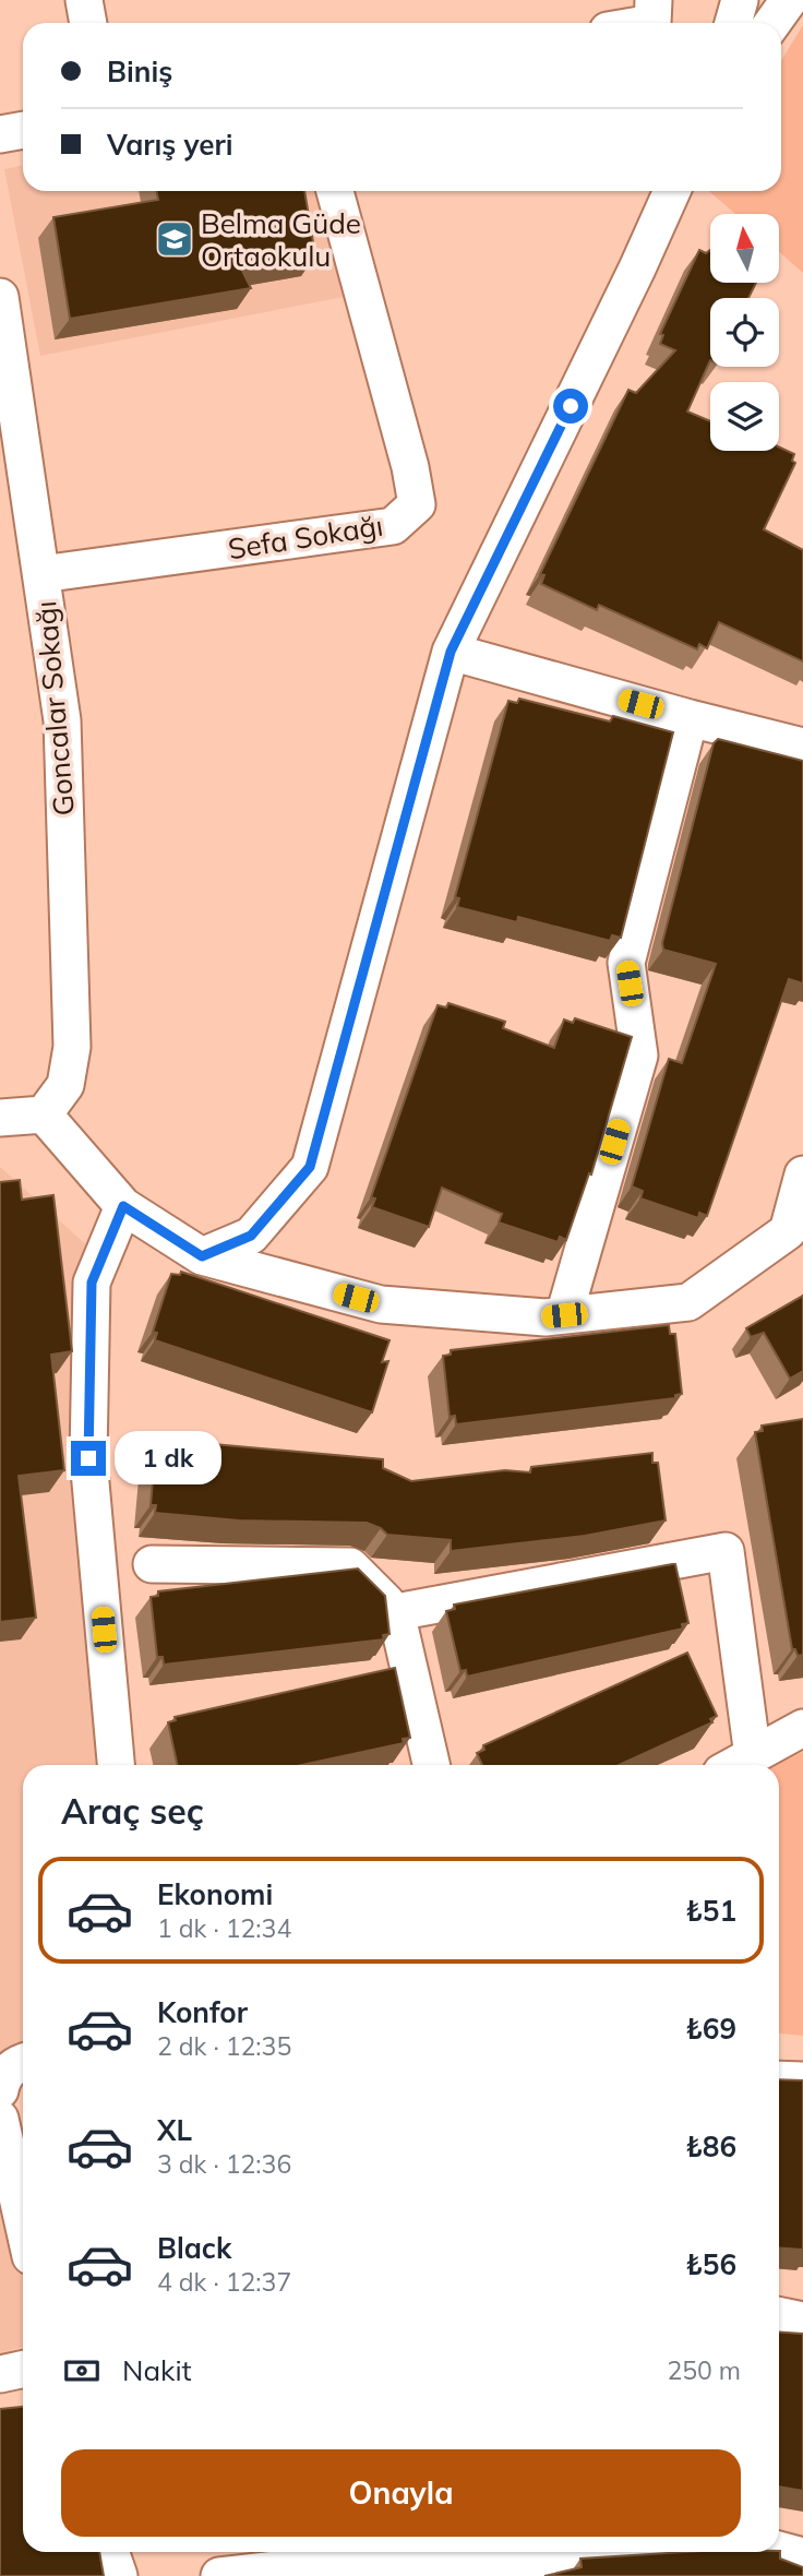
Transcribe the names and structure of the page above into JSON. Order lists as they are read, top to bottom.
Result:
{
  "streets": {
    "street": ["Sefa Sokağı", "Goncalar Sokağı"]
  },
  "crossings": [
    ["Sefa Sokağı", "Goncalar Sokağı"]
  ],
  "places": {
    "school or university": ["Belma Güde Ortaokulu"]
  },
  "north": "top",
  "page": {
    "banner": ["Biniş", "Varış yeri"],
    "bubble": "1 dk",
    "heading": "Araç seç",
    "list": [
      {
        "name": "Ekonomi",
        "note": "1 dk · 12:34",
        "value": "₺51"
      },
      {
        "name": "Konfor",
        "note": "2 dk · 12:35",
        "value": "₺69"
      },
      {
        "name": "XL",
        "note": "3 dk · 12:36",
        "value": "₺86"
      },
      {
        "name": "Black",
        "note": "4 dk · 12:37",
        "value": "₺56"
      }
    ],
    "pay": ["Nakit", "250 m"],
    "buttons": "Onayla"
  }
}
